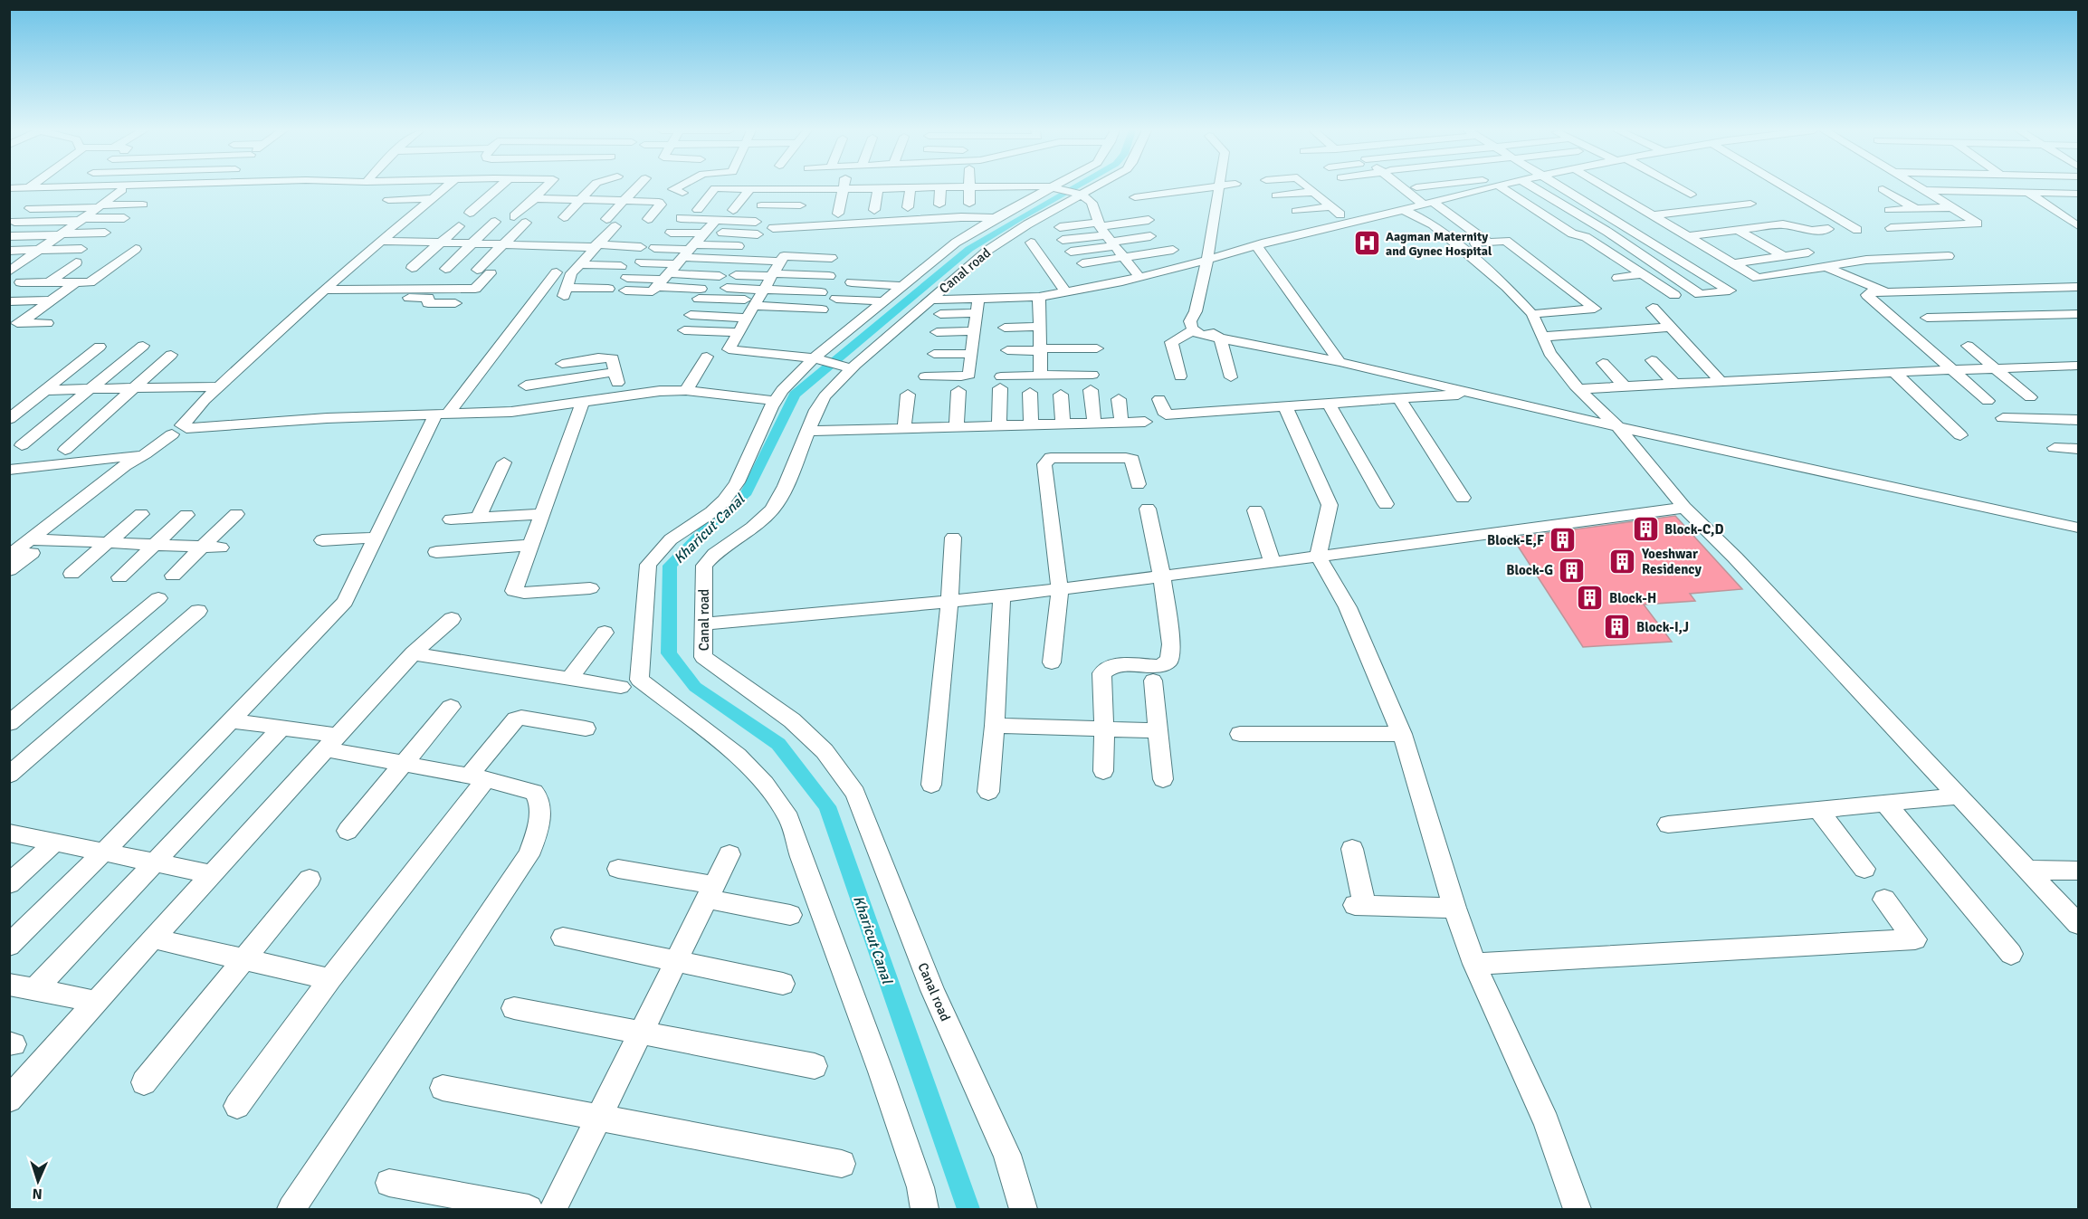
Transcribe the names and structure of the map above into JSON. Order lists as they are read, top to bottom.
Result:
{
  "streets": {
    "street": ["Canal road"]
  },
  "water": ["Kharicut Canal"],
  "places": {
    "hospital": ["Aagman Maternity and Gynec Hospital"],
    "building": [
      "Block-C,D",
      "Block-E,F",
      "Yoeshwar Residency",
      "Block-G",
      "Block-H",
      "Block-I,J"
    ]
  },
  "north": "bottom"
}
